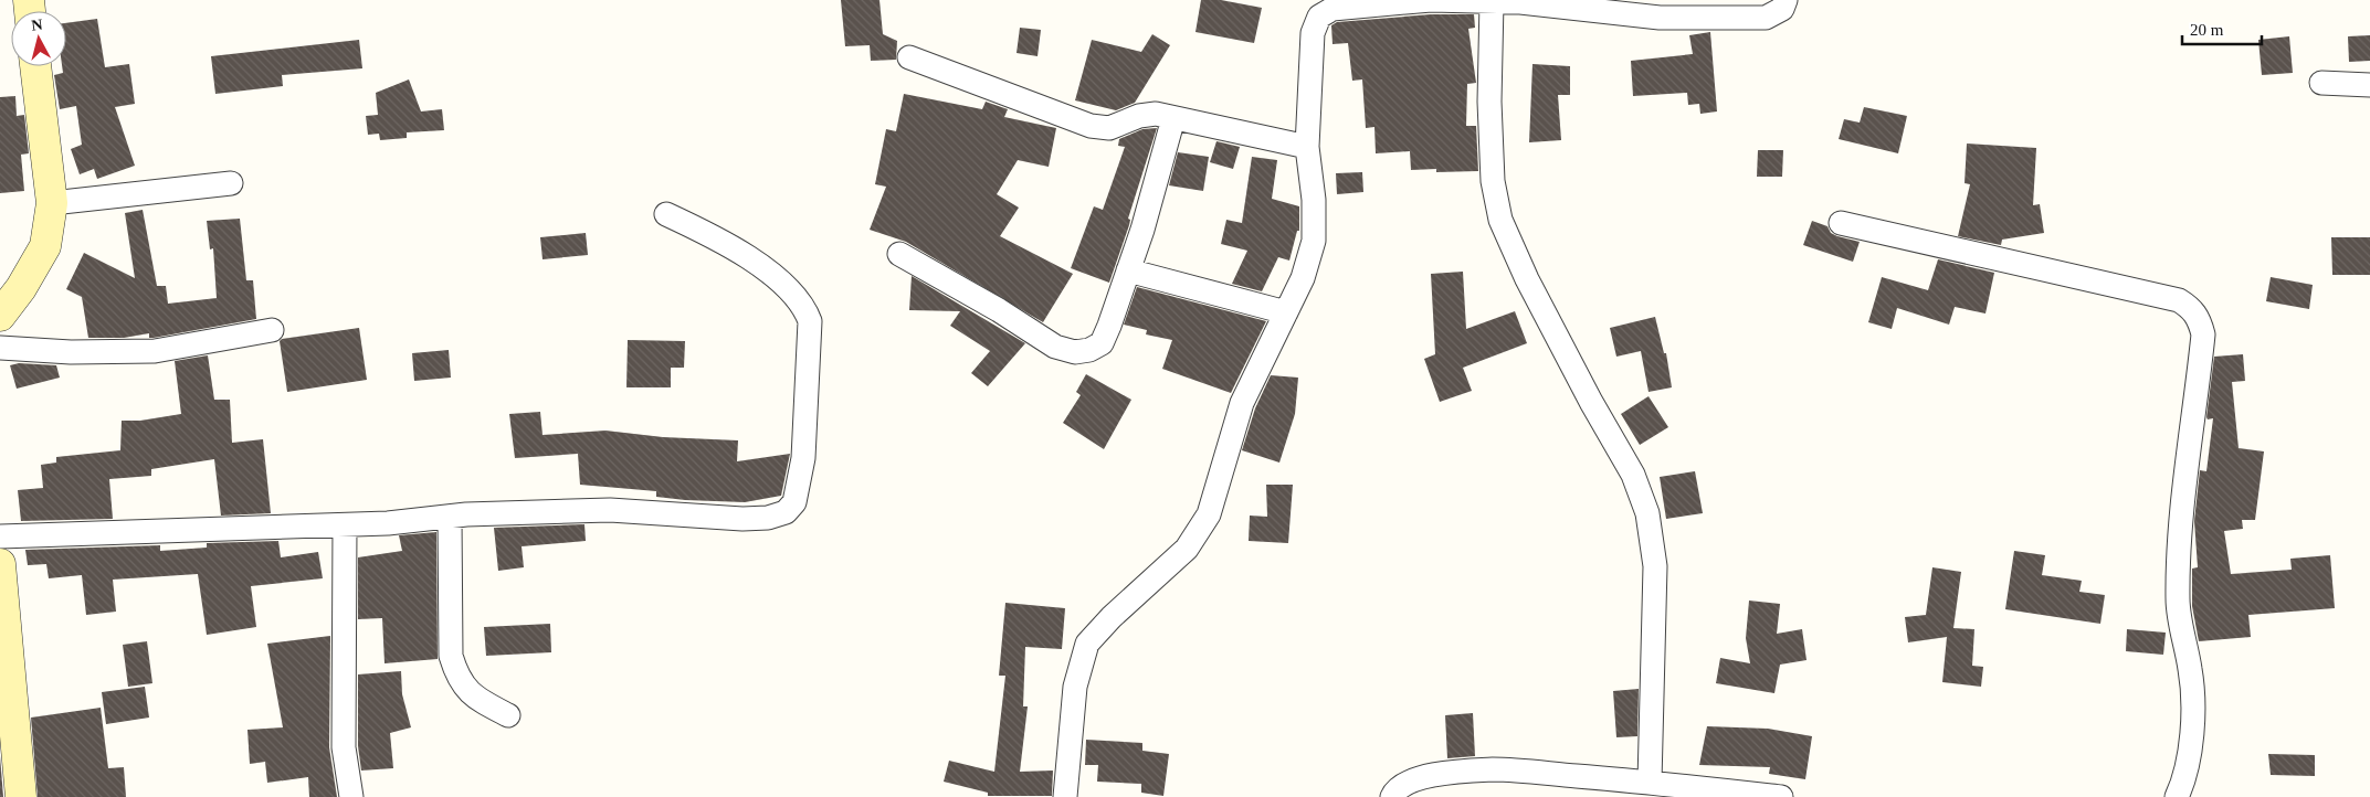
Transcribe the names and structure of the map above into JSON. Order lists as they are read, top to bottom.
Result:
{
  "scale_bar": "20 m",
  "north": "top"
}
